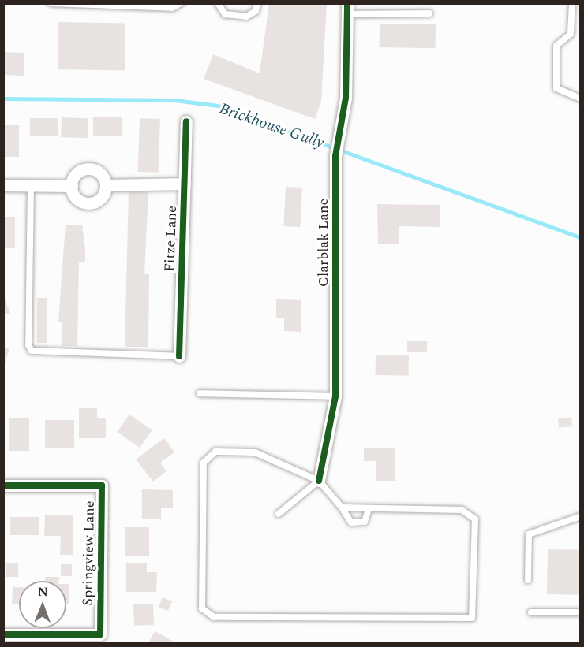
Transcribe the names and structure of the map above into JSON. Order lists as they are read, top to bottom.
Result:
{
  "streets": {
    "street": ["Fitze Lane", "Clarblak Lane", "Springview Lane"]
  },
  "water": ["Brickhouse Gully"],
  "north": "top"
}
